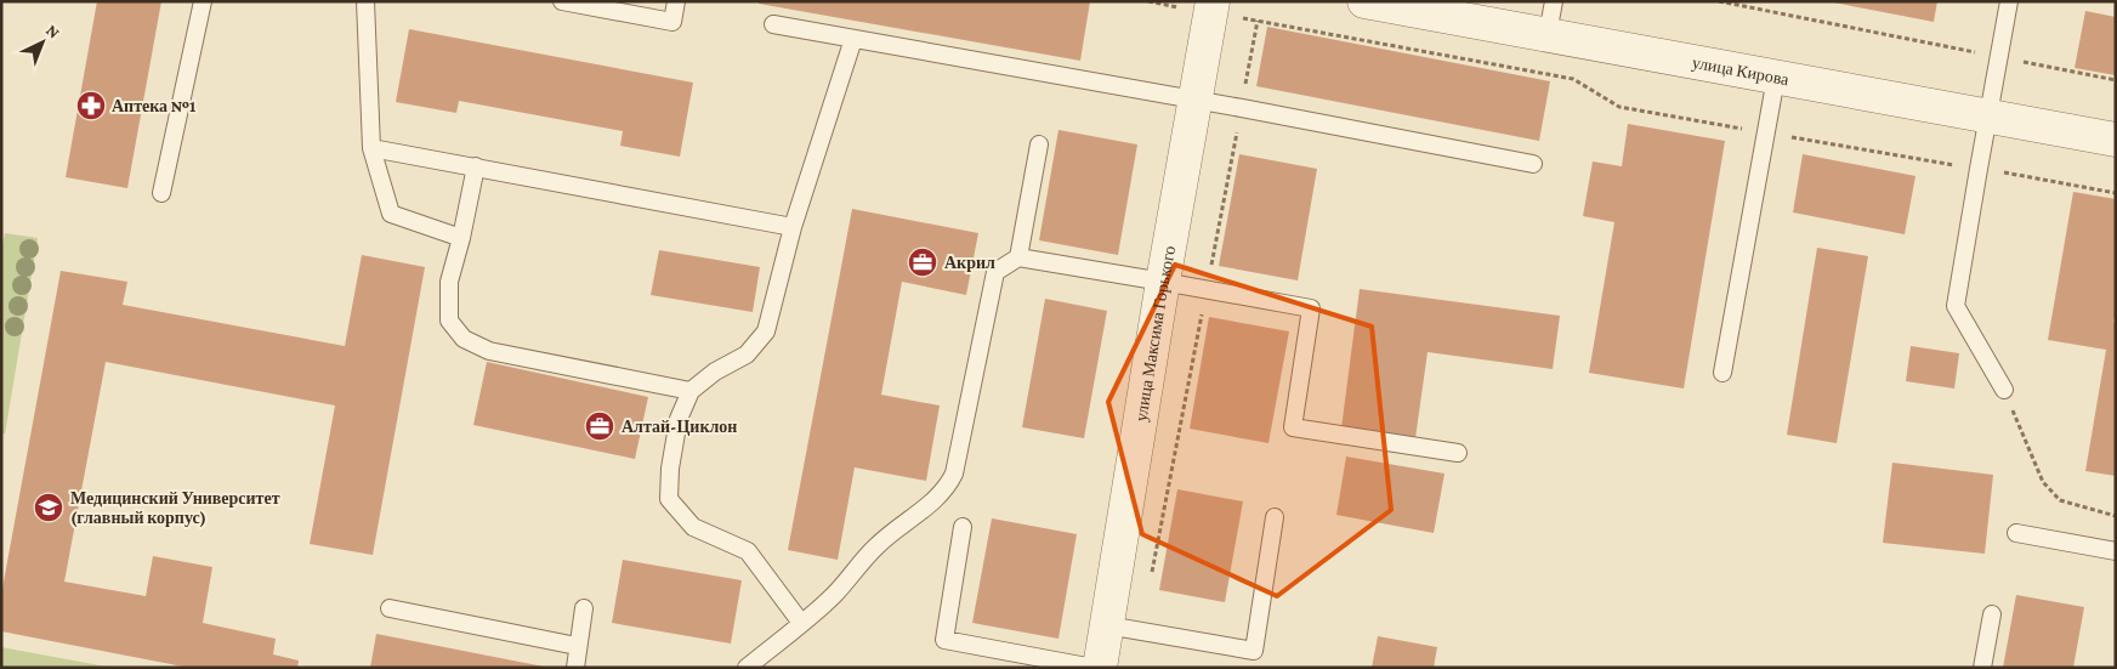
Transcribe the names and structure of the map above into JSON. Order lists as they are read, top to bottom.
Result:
{
  "streets": {
    "street": ["улица Кирова", "улица Максима Горького"]
  },
  "places": {
    "pharmacy": ["Аптека №1"],
    "office": ["Акрил", "Алтай-Циклон"],
    "school or university": ["Медицинский Университет (главный корпус)"]
  },
  "north": "top right"
}
